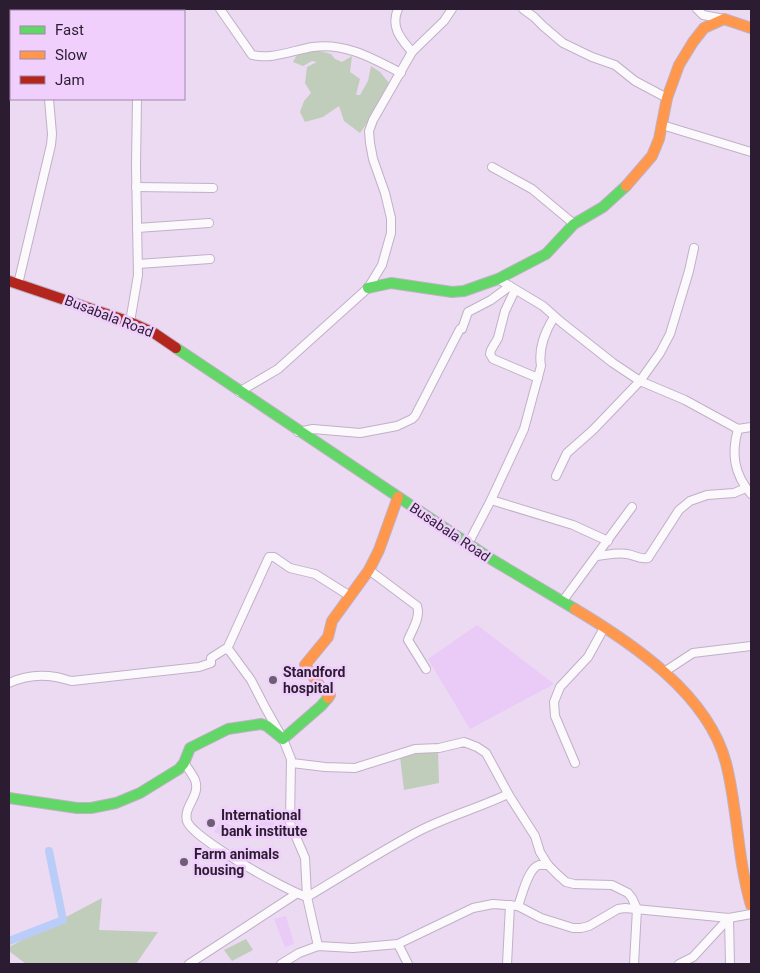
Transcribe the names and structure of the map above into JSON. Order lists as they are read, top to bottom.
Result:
{
  "streets": {
    "street": ["Busabala Road"]
  },
  "places": ["Standford hospital", "International bank institute", "Farm animals housing"],
  "legend": ["Fast", "Slow", "Jam"]
}
